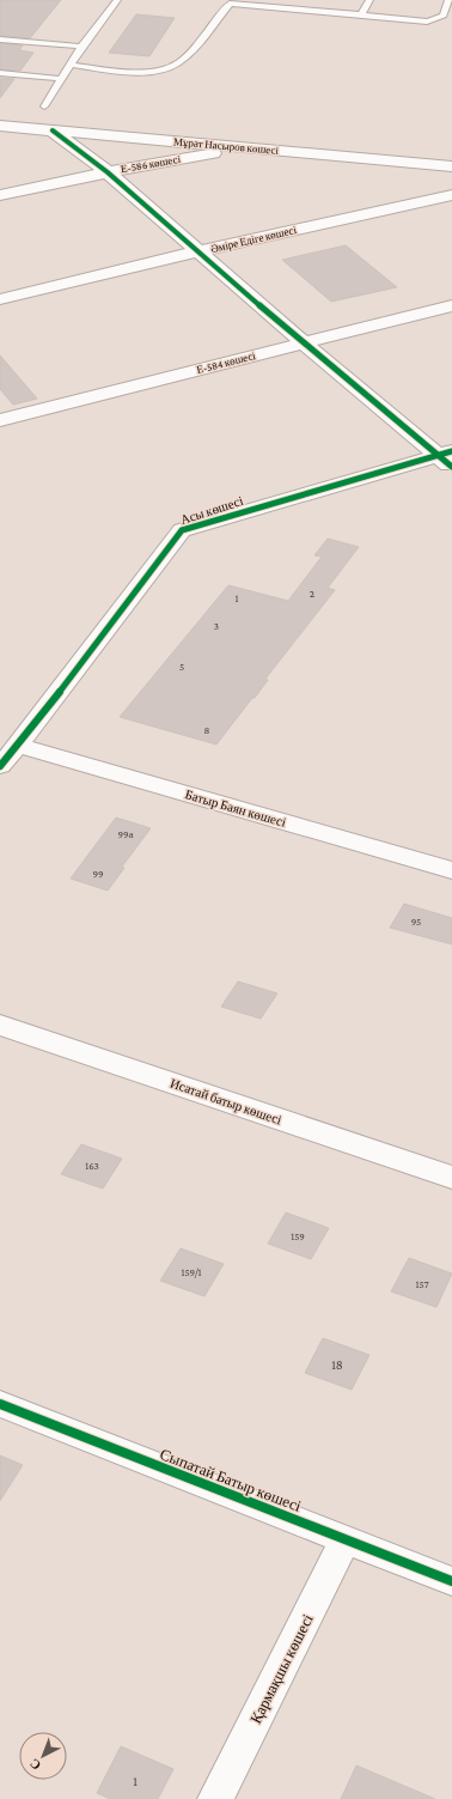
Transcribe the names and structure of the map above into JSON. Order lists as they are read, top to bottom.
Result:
{
  "streets": {
    "street": [
      "Мұрат Насыров көшесі",
      "Е-586 көшесі",
      "Әміре Едіге көшесі",
      "Е-584 көшесі",
      "Асы көшесі",
      "Батыр Баян көшесі",
      "Исатай батыр көшесі",
      "Сыпатай Батыр көшесі",
      "Қармақшы көшесі"
    ]
  },
  "crossings": [
    ["Мұрат Насыров көшесі", "Е-586 көшесі"],
    ["Асы көшесі", "Батыр Баян көшесі"],
    ["Сыпатай Батыр көшесі", "Қармақшы көшесі"]
  ],
  "house_numbers": [
    "2",
    "1",
    "3",
    "5",
    "8",
    "99а",
    "99",
    "95",
    "163",
    "159",
    "159/1",
    "157",
    "18",
    "1"
  ],
  "north": "bottom left"
}
